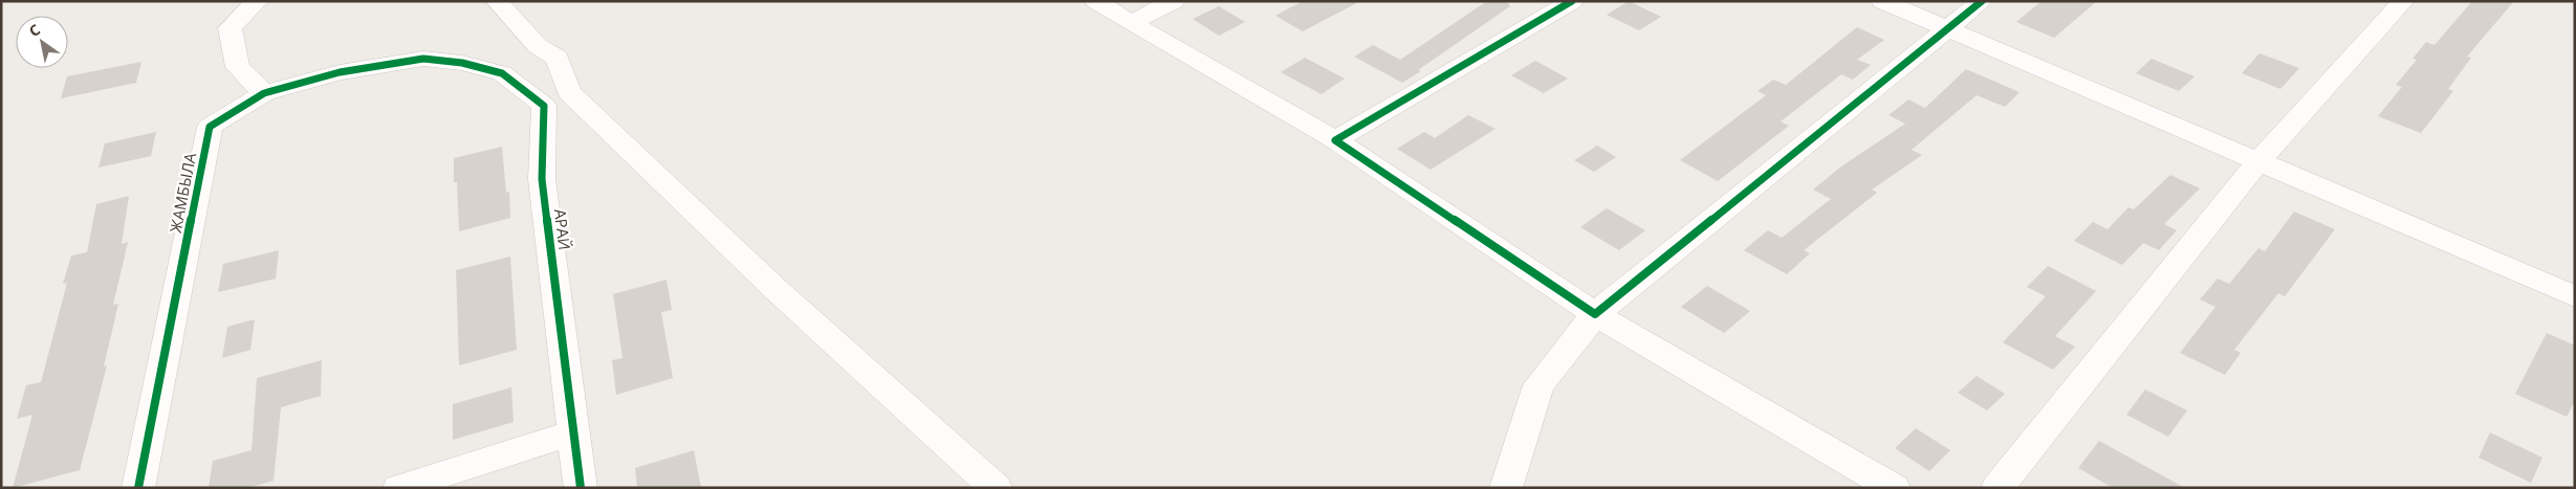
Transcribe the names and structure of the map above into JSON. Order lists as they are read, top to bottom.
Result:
{
  "streets": {
    "street": ["ЖАМБЫЛА", "АРАЙ"]
  },
  "crossings": [
    ["ЖАМБЫЛА", "АРАЙ"]
  ],
  "north": "top left"
}
